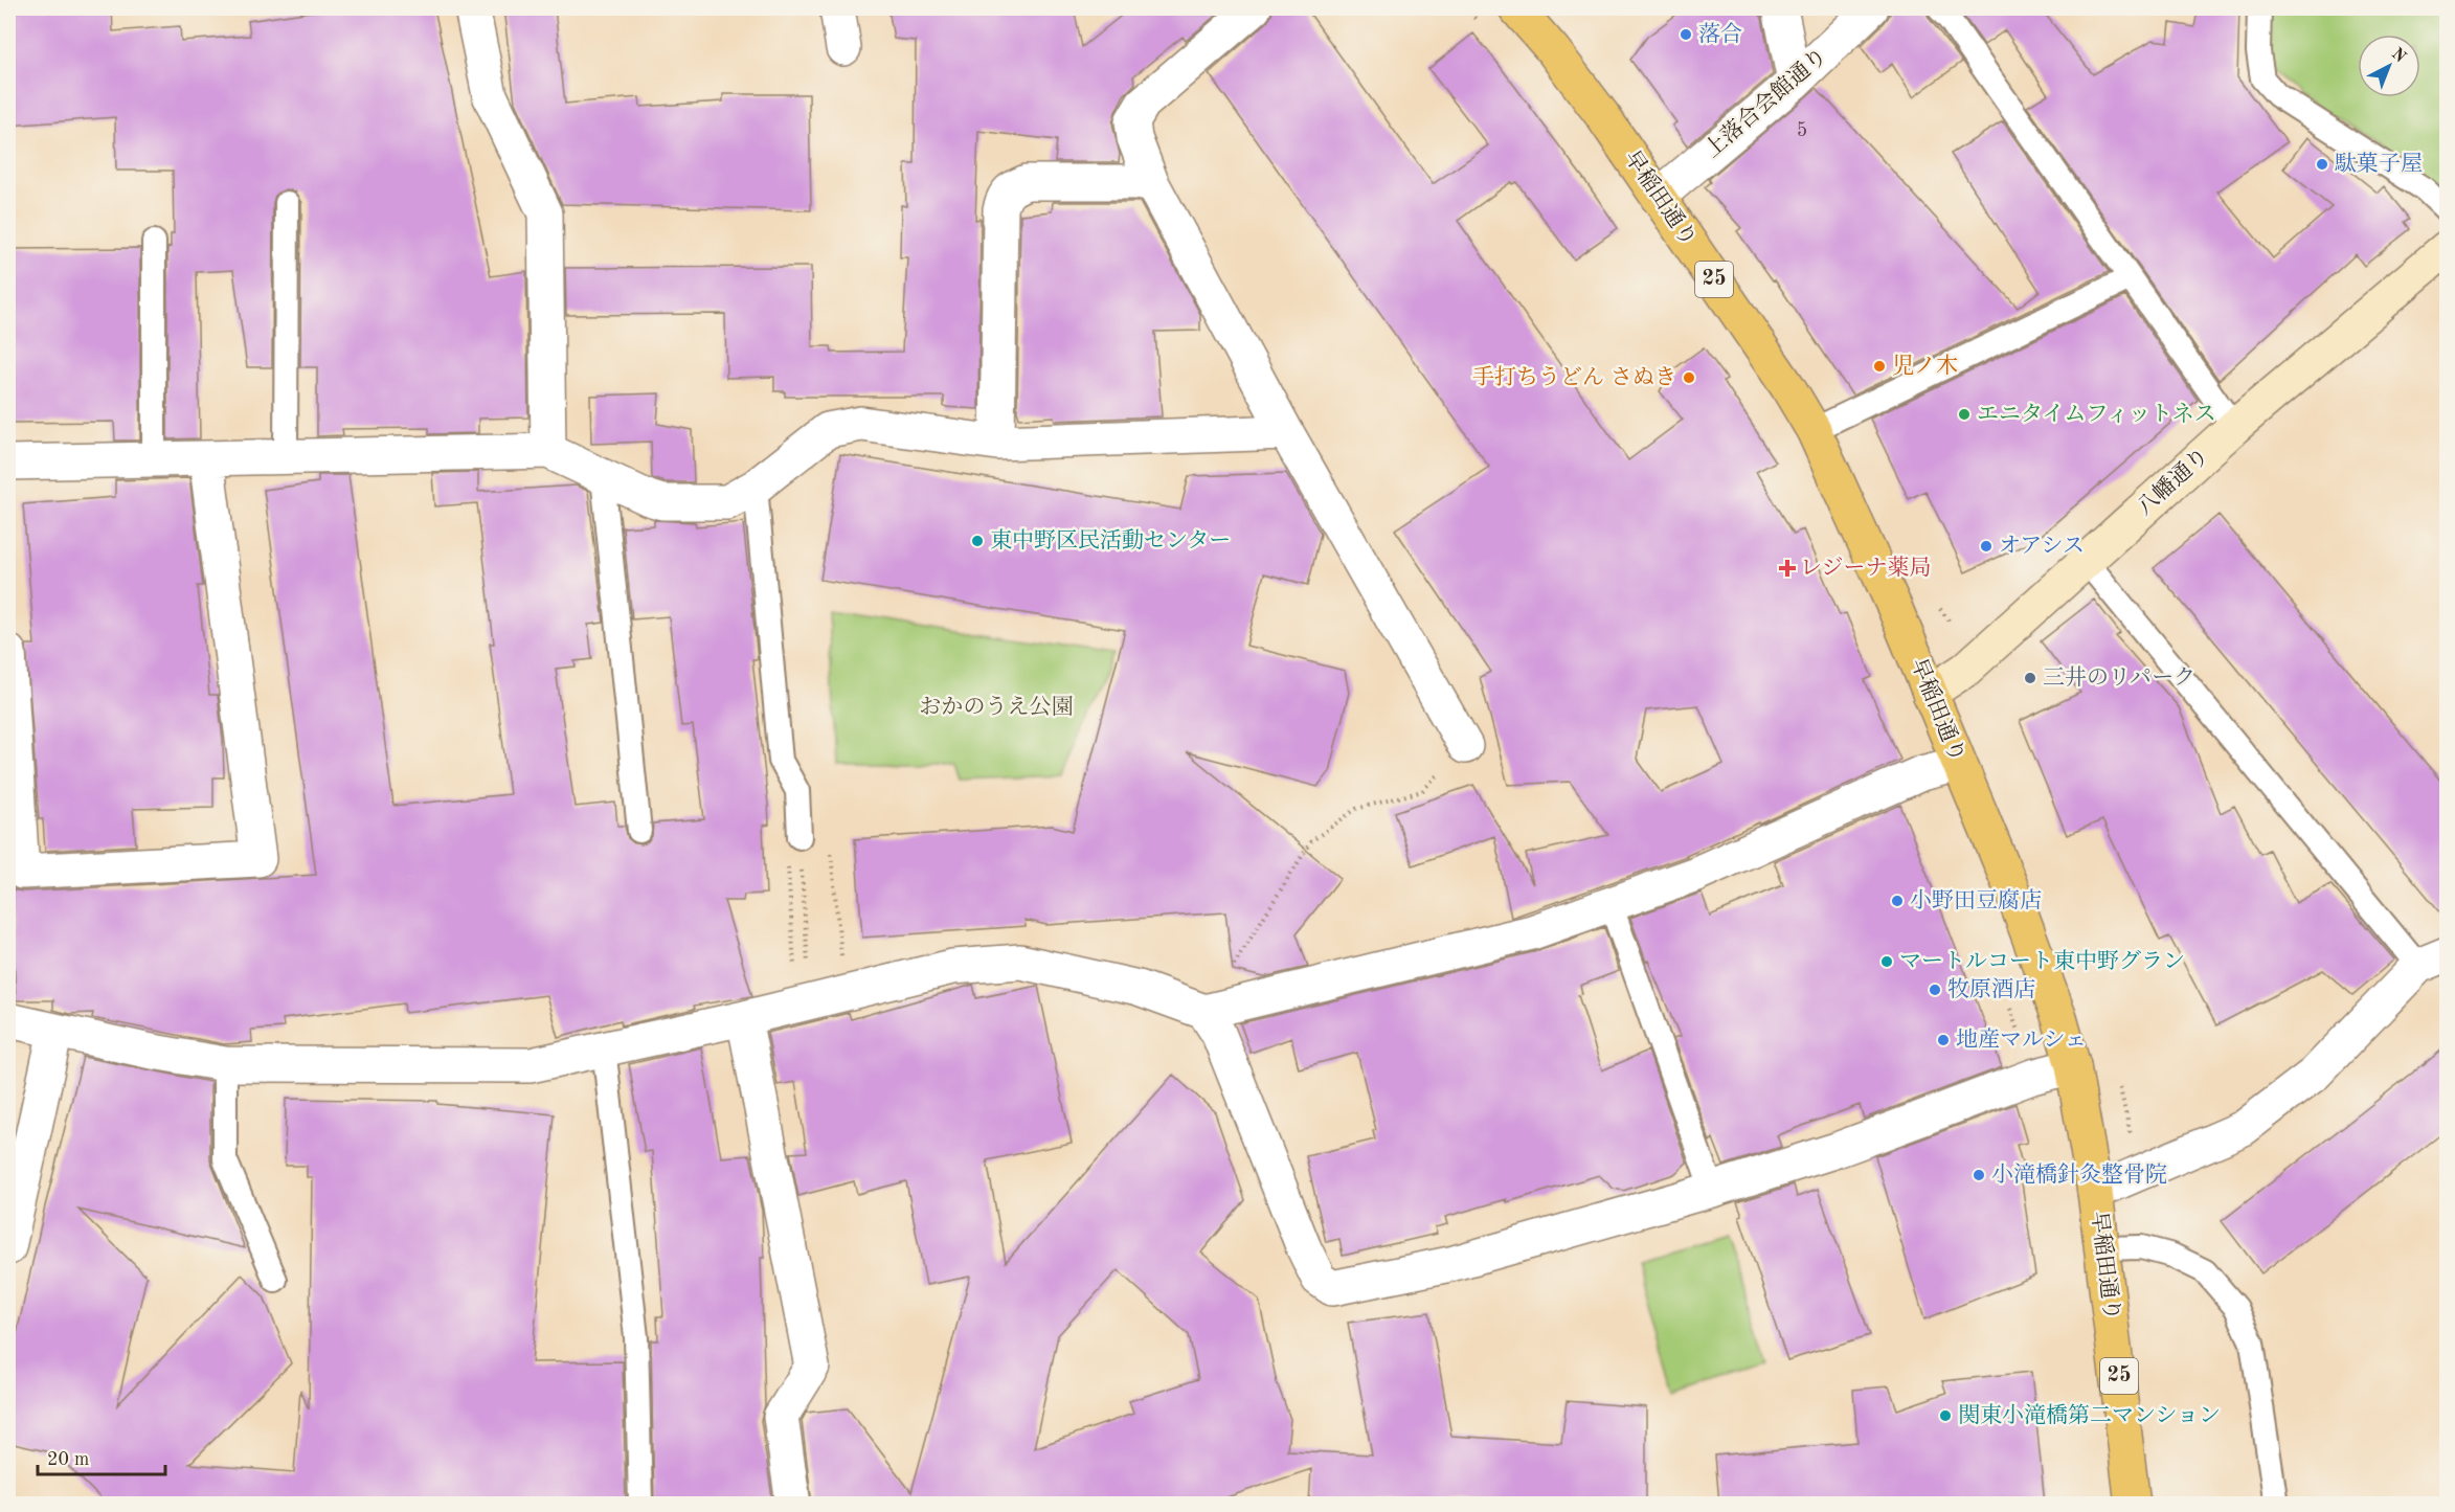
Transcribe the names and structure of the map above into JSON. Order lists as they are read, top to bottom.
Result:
{
  "streets": {
    "main road": ["早稲田通り", "25"],
    "street": ["上落合会館通り", "八幡通り"]
  },
  "crossings": [
    ["上落合会館通り", "早稲田通り"],
    ["早稲田通り", "八幡通り"]
  ],
  "parks": ["おかのうえ公園"],
  "places": {
    "other": [
      "落合",
      "駄菓子屋",
      "児ノ木",
      "手打ちうどん さぬき",
      "エニタイムフィットネス",
      "東中野区民活動センター",
      "オアシス",
      "三井のリパーク",
      "小野田豆腐店",
      "マートルコート東中野グラン",
      "牧原酒店",
      "地産マルシェ",
      "小滝橋針灸整骨院",
      "関東小滝橋第二マンション"
    ],
    "health": ["レジーナ薬局"]
  },
  "house_numbers": ["5"],
  "scale_bar": "20 m",
  "north": "top right"
}
